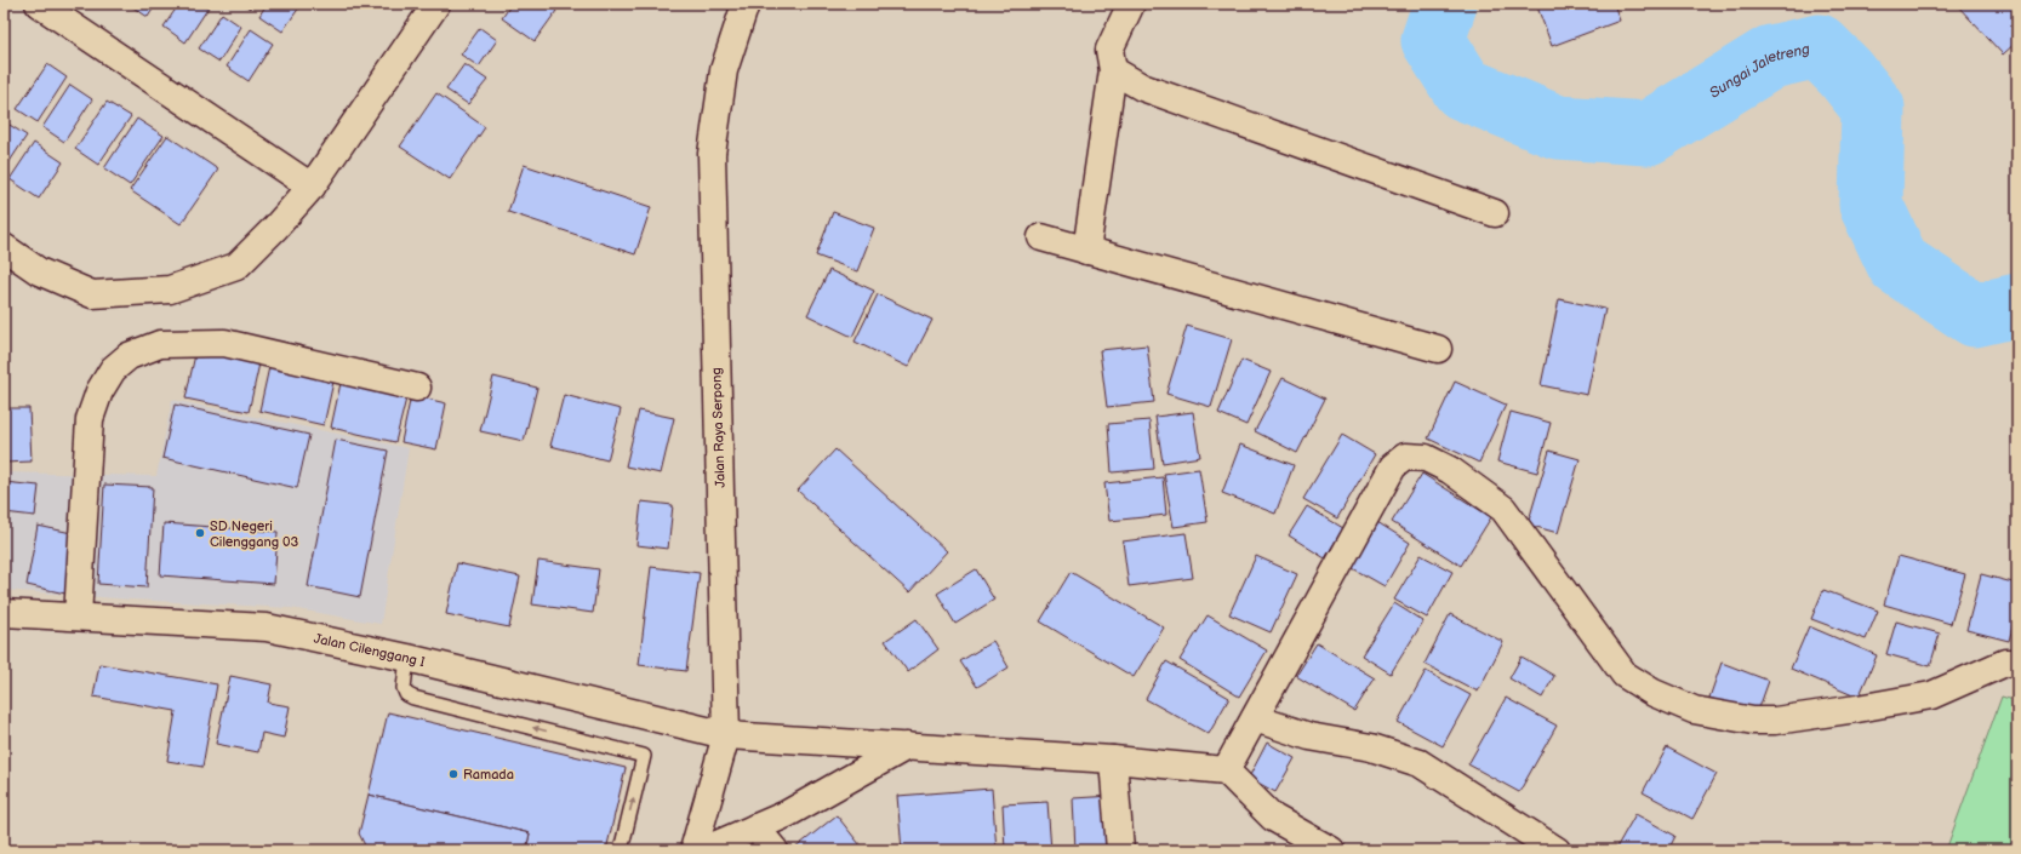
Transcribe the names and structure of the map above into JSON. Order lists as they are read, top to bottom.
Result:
{
  "streets": {
    "street": ["Jalan Raya Serpong", "Jalan Cilenggang I"]
  },
  "crossings": [
    ["Jalan Raya Serpong", "Jalan Cilenggang I"]
  ],
  "water": ["Sungai Jaletreng"],
  "places": ["SD Negeri Cilenggang 03", "Ramada"]
}
